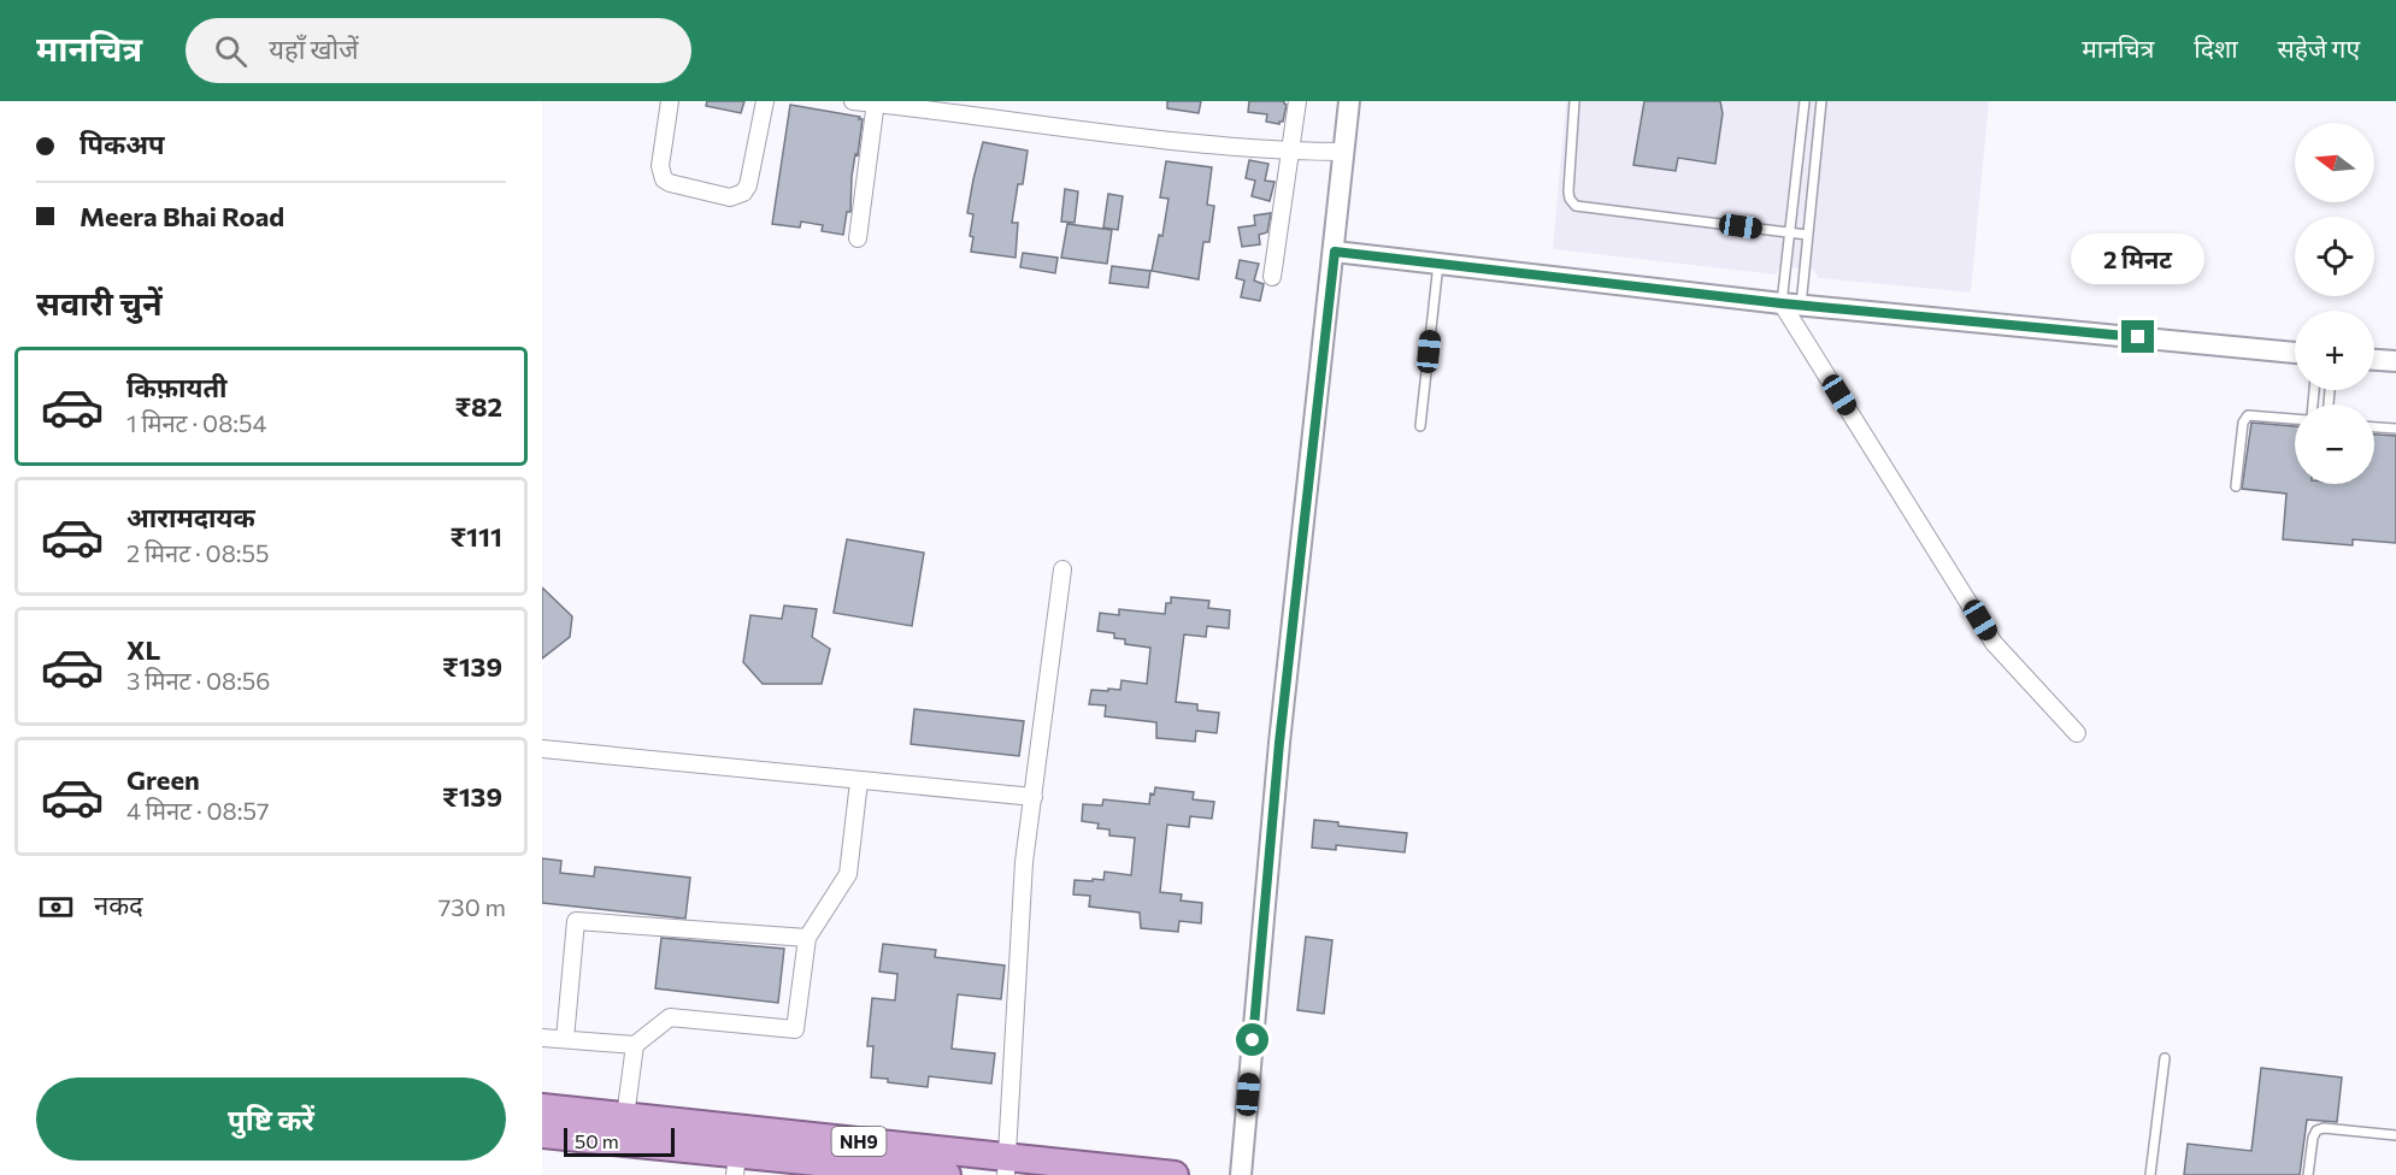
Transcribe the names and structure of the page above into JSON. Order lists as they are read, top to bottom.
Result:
{
  "streets": {
    "highway": ["NH9"]
  },
  "scale_bar": "50 m",
  "north": "left",
  "page": {
    "header": "मानचित्र",
    "search": "यहाँ खोजें",
    "nav": ["मानचित्र", "दिशा", "सहेजे गए"],
    "banner": ["पिकअप", "Meera Bhai Road"],
    "map_buttons": ["+", "−"],
    "bubble": "2 मिनट",
    "heading": "सवारी चुनें",
    "list": [
      {
        "name": "किफ़ायती",
        "note": "1 मिनट · 08:54",
        "value": "₹82"
      },
      {
        "name": "आरामदायक",
        "note": "2 मिनट · 08:55",
        "value": "₹111"
      },
      {
        "name": "XL",
        "note": "3 मिनट · 08:56",
        "value": "₹139"
      },
      {
        "name": "Green",
        "note": "4 मिनट · 08:57",
        "value": "₹139"
      }
    ],
    "pay": ["नकद", "730 m"],
    "buttons": "पुष्टि करें",
    "scale": "50 m"
  }
}
